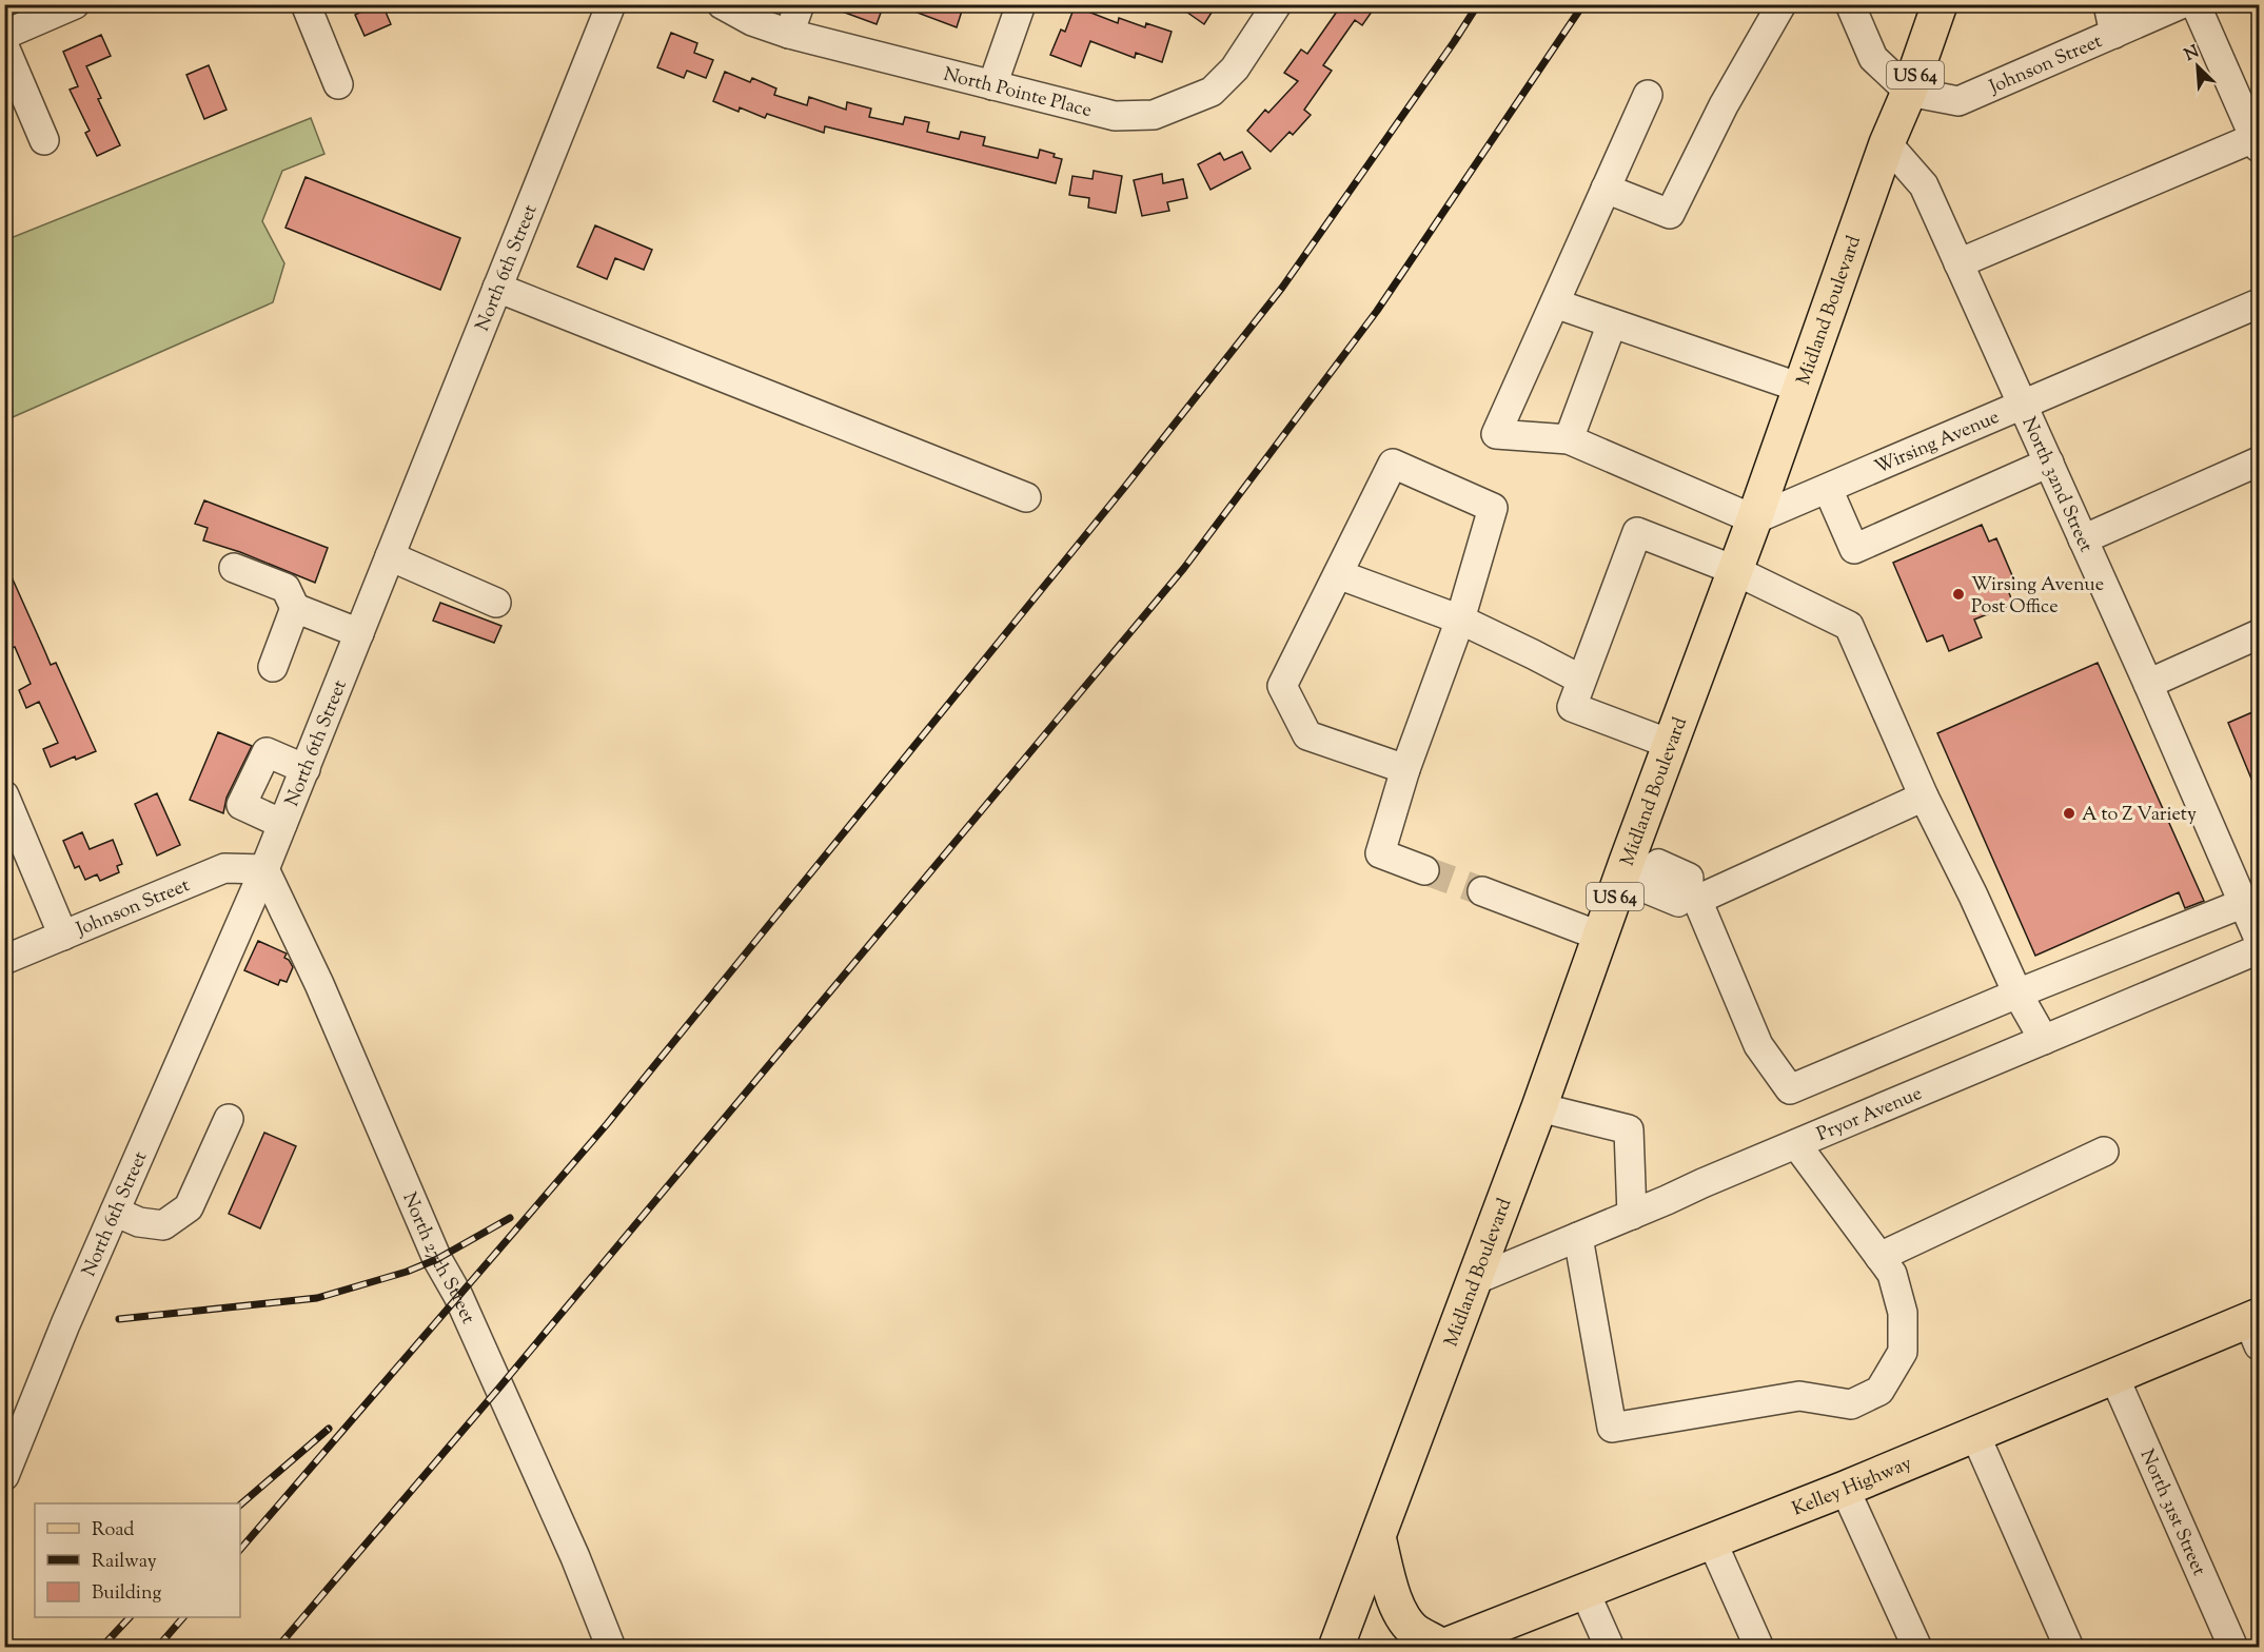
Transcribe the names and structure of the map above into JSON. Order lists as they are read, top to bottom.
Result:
{
  "streets": {
    "main road": ["US 64", "Midland Boulevard", "Kelley Highway"],
    "street": [
      "Johnson Street",
      "North Pointe Place",
      "North 6th Street",
      "Wirsing Avenue",
      "North 32nd Street",
      "Pryor Avenue",
      "North 27th Street",
      "North 31st Street"
    ]
  },
  "crossings": [
    ["Johnson Street", "North 6th Street"],
    ["Johnson Street", "Midland Boulevard"],
    ["Johnson Street", "North 27th Street"],
    ["North 6th Street", "North 27th Street"],
    ["Midland Boulevard", "Wirsing Avenue"],
    ["Midland Boulevard", "North 32nd Street"],
    ["Midland Boulevard", "Pryor Avenue"],
    ["Wirsing Avenue", "North 32nd Street"],
    ["Kelley Highway", "North 31st Street"]
  ],
  "places": ["Wirsing Avenue Post Office", "A to Z Variety"],
  "legend": ["Road", "Railway", "Building"],
  "north": "top left"
}
